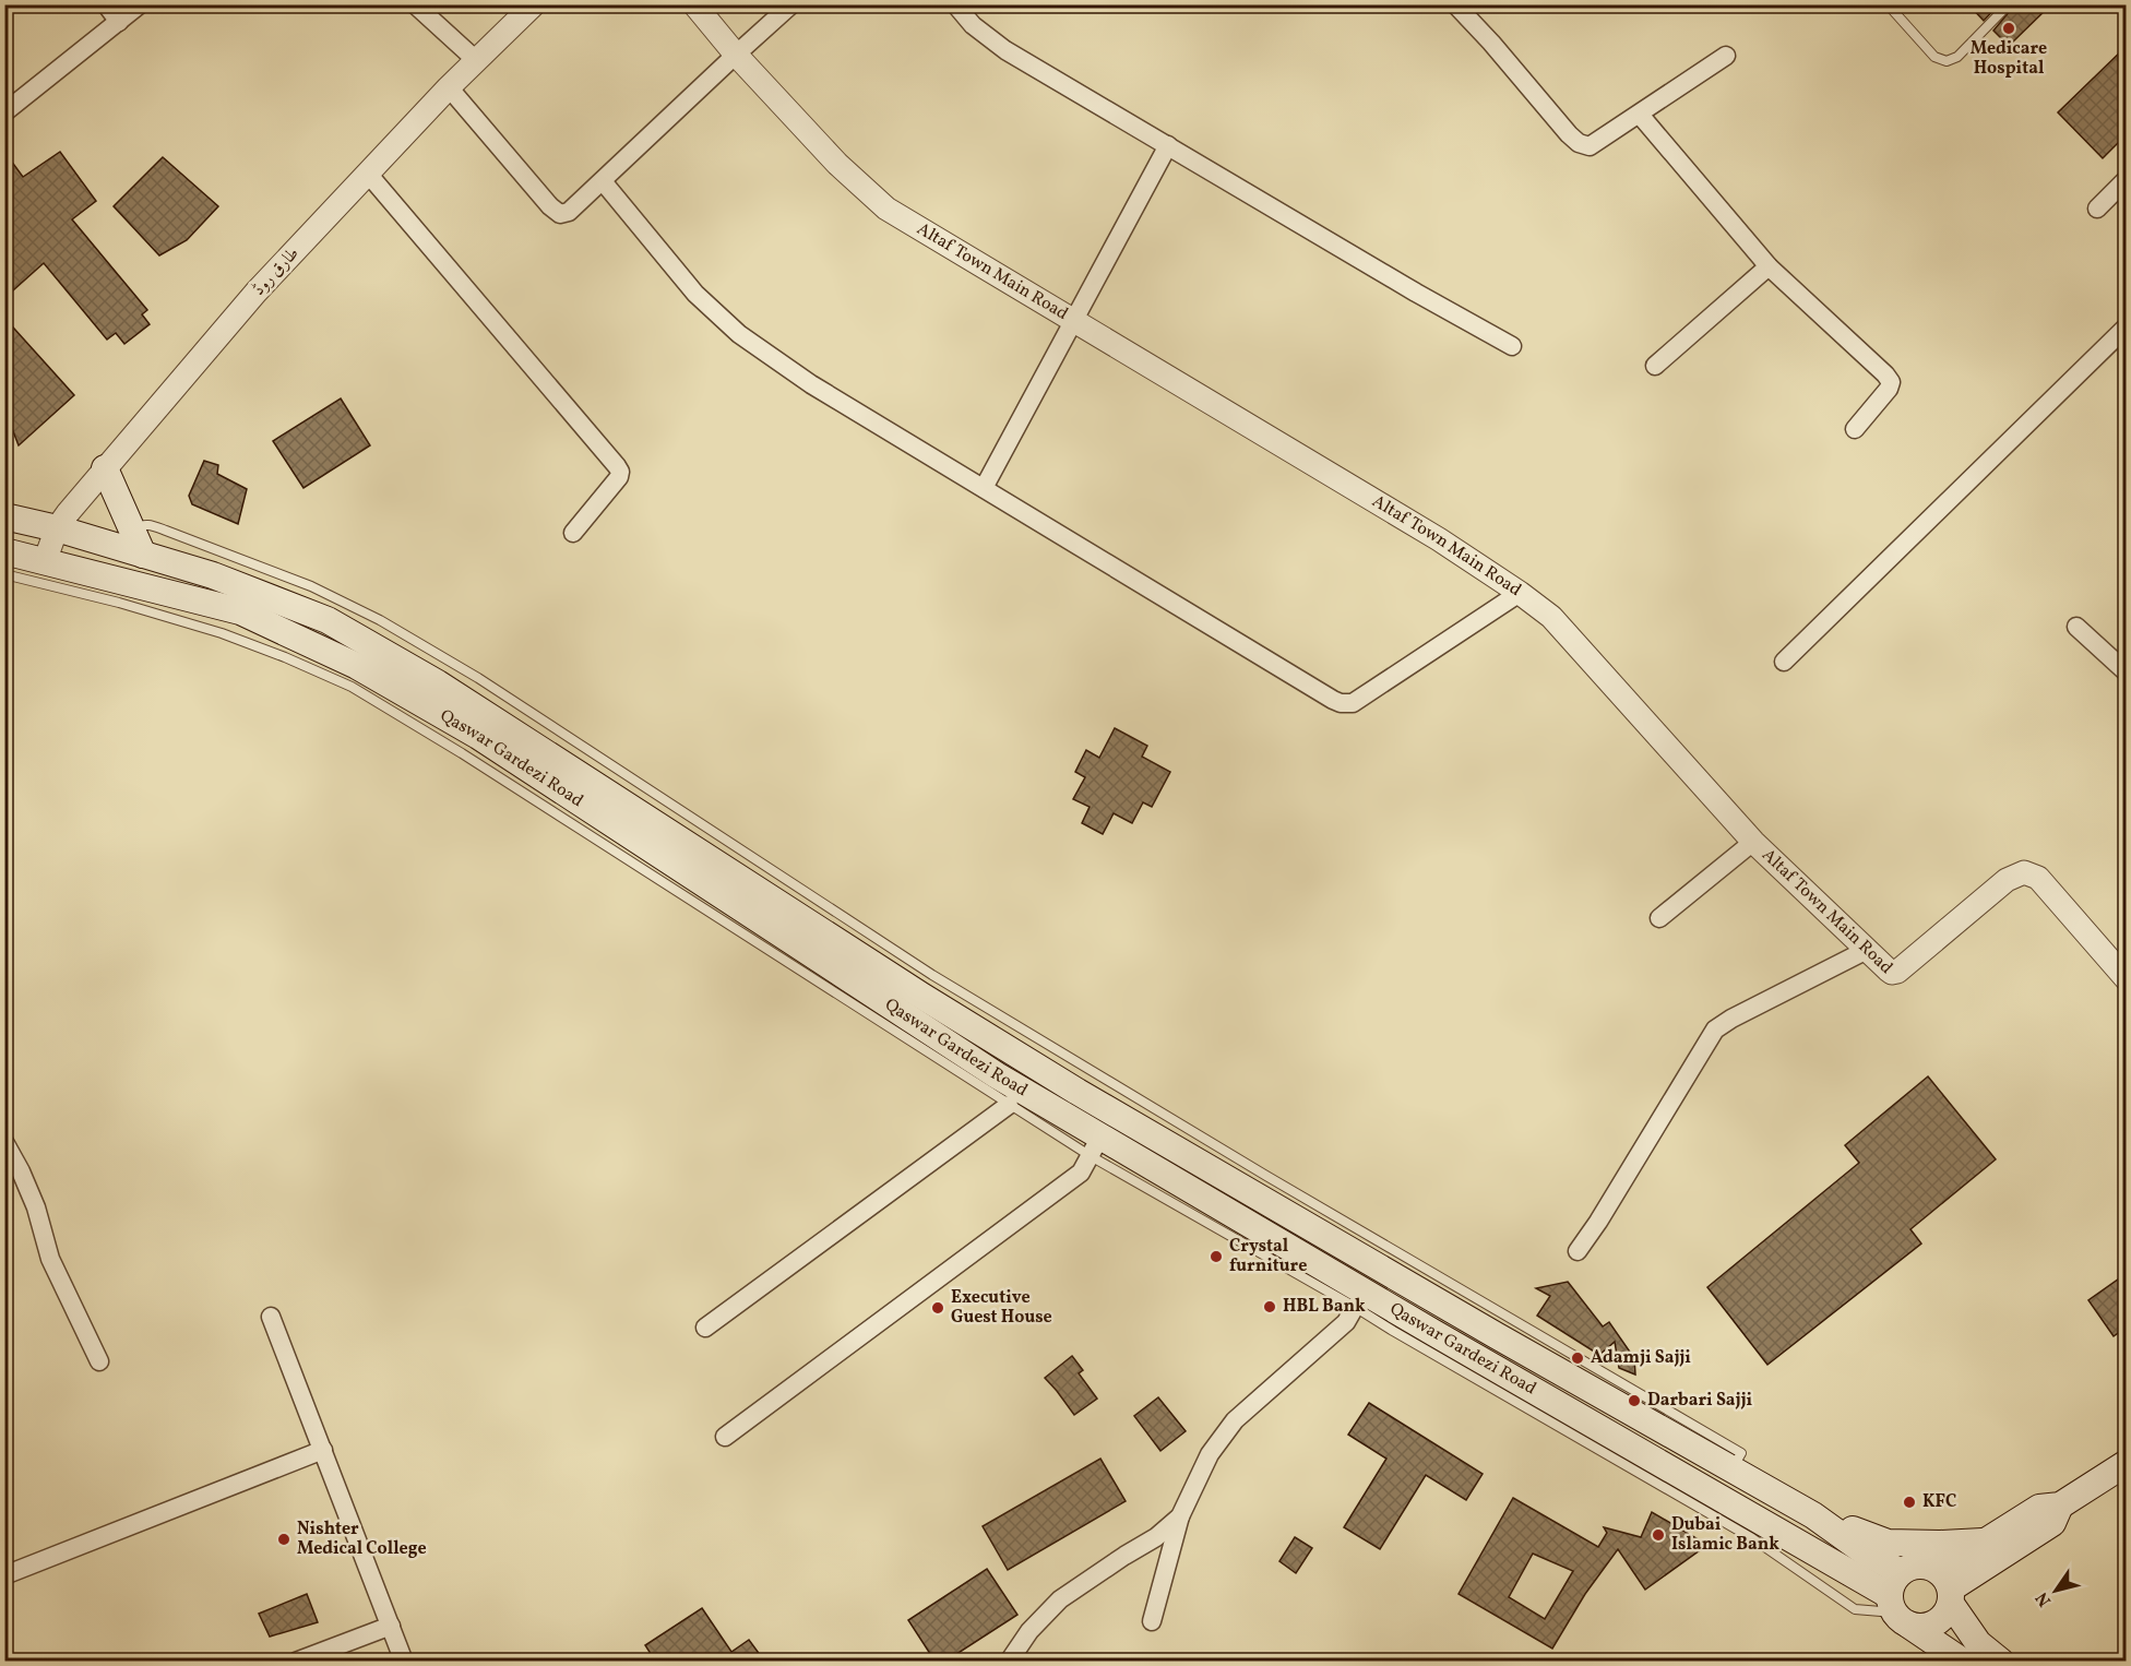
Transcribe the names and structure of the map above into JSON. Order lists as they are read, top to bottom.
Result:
{
  "streets": {
    "main road": ["Qaswar Gardezi Road"],
    "street": ["طارق روڈ", "Altaf Town Main Road"]
  },
  "crossings": [
    ["طارق روڈ", "Qaswar Gardezi Road"]
  ],
  "places": [
    "Medicare Hospital",
    "Crystal furniture",
    "HBL Bank",
    "Executive Guest House",
    "Adamji Sajji",
    "Darbari Sajji",
    "KFC",
    "Dubai Islamic Bank",
    "Nishter Medical College"
  ],
  "north": "bottom left"
}
